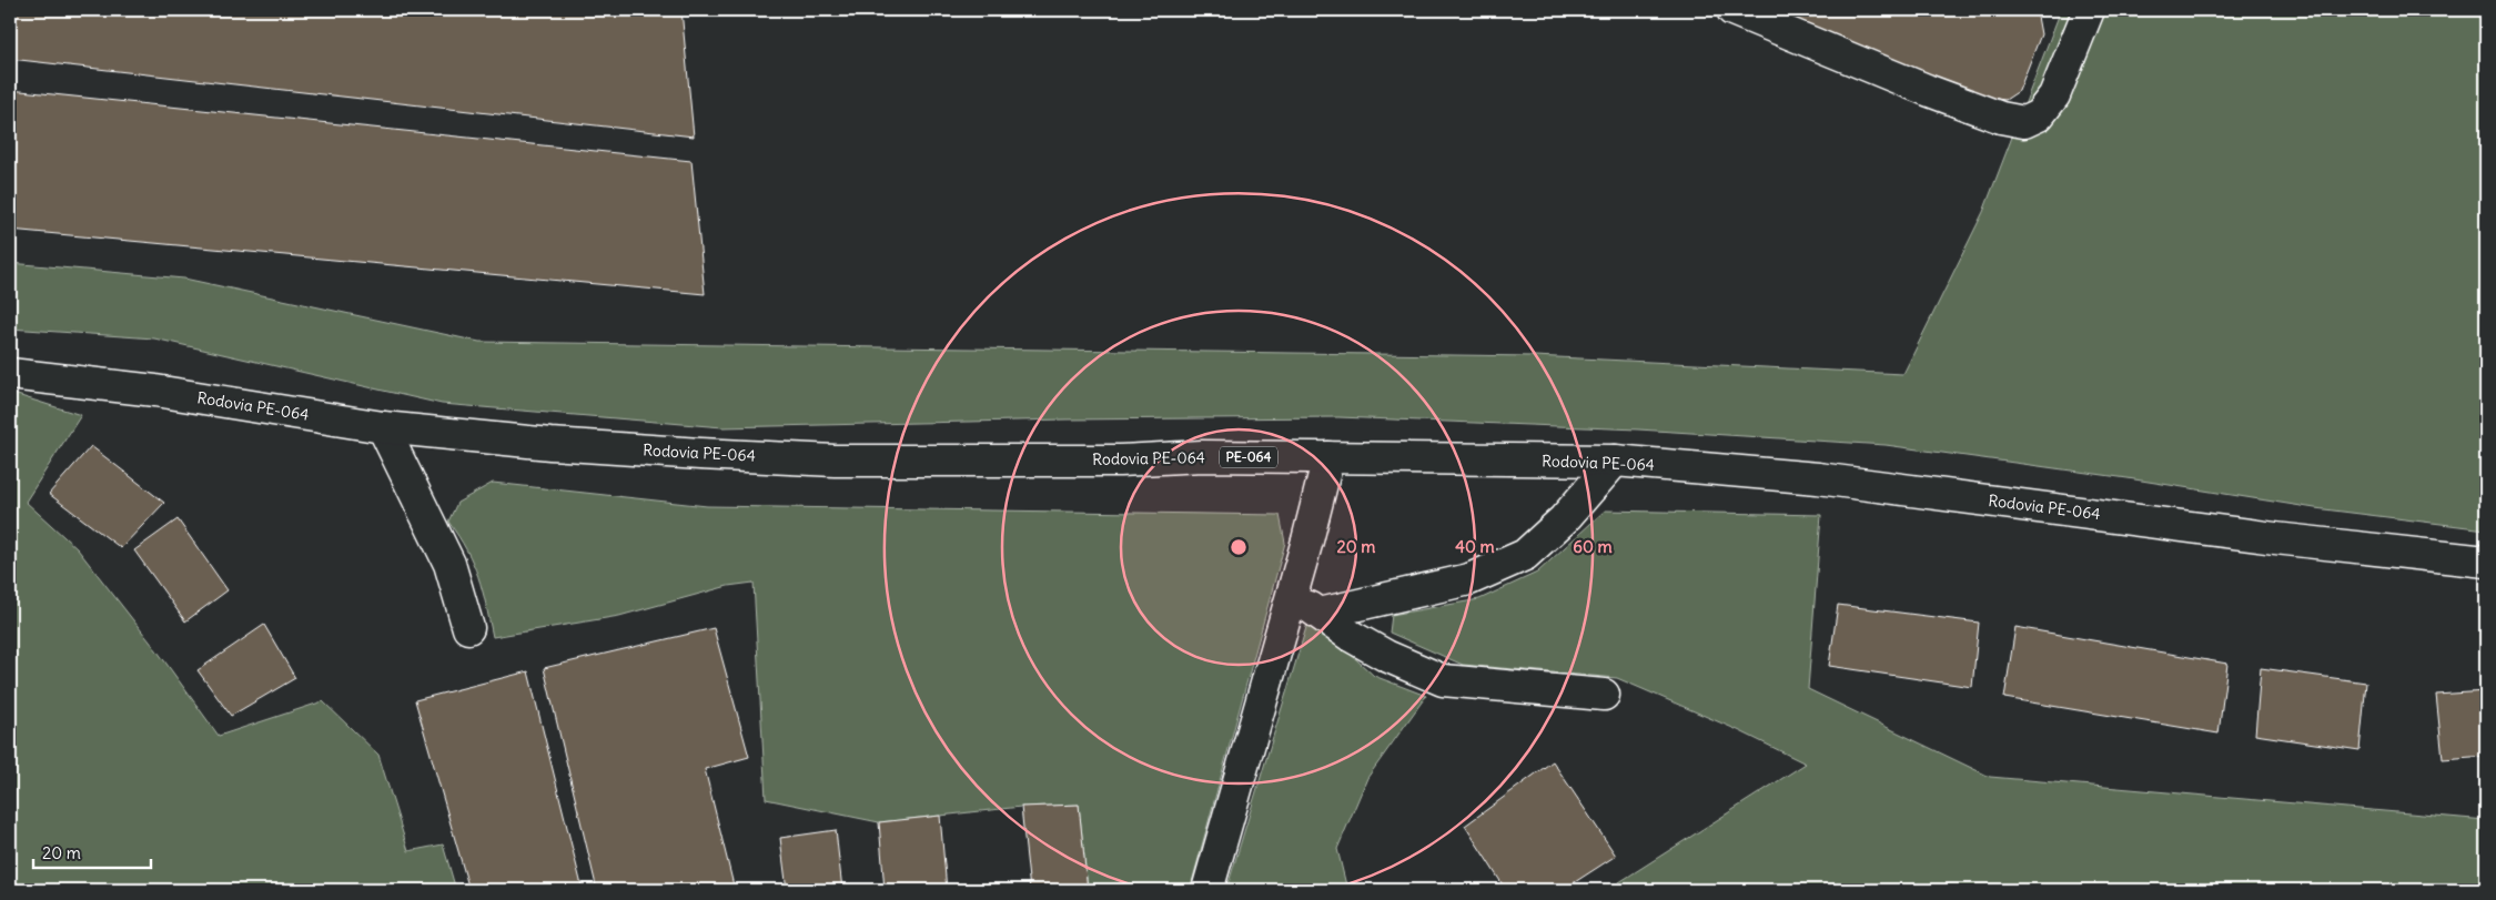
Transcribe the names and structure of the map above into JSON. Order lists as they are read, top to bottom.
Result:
{
  "streets": {
    "main road": ["Rodovia PE-064", "PE-064"]
  },
  "scale_bar": "20 m",
  "rings": ["20 m", "40 m", "60 m"]
}
